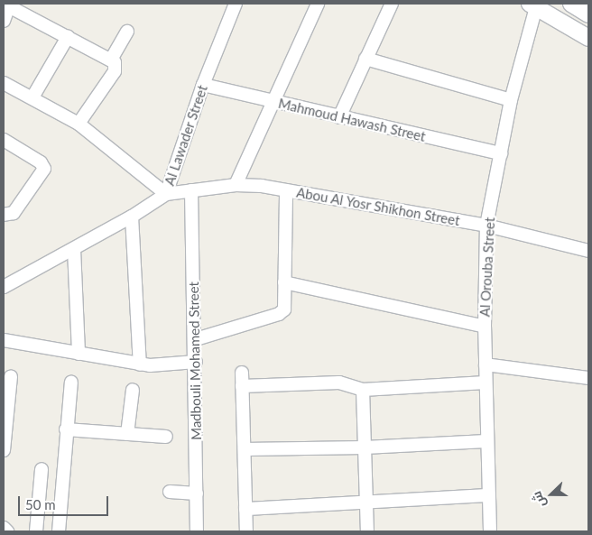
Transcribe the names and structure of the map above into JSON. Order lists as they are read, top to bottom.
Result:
{
  "streets": {
    "street": [
      "Mahmoud Hawash Street",
      "Al Lawader Street",
      "Abou Al Yosr Shikhon Street",
      "Al Orouba Street",
      "Madbouli Mohamed Street"
    ]
  },
  "crossings": [
    ["Mahmoud Hawash Street", "Al Lawader Street"],
    ["Mahmoud Hawash Street", "Al Orouba Street"],
    ["Al Lawader Street", "Abou Al Yosr Shikhon Street"],
    ["Abou Al Yosr Shikhon Street", "Al Orouba Street"],
    ["Abou Al Yosr Shikhon Street", "Madbouli Mohamed Street"]
  ],
  "scale_bar": "50 m",
  "north": "left"
}
